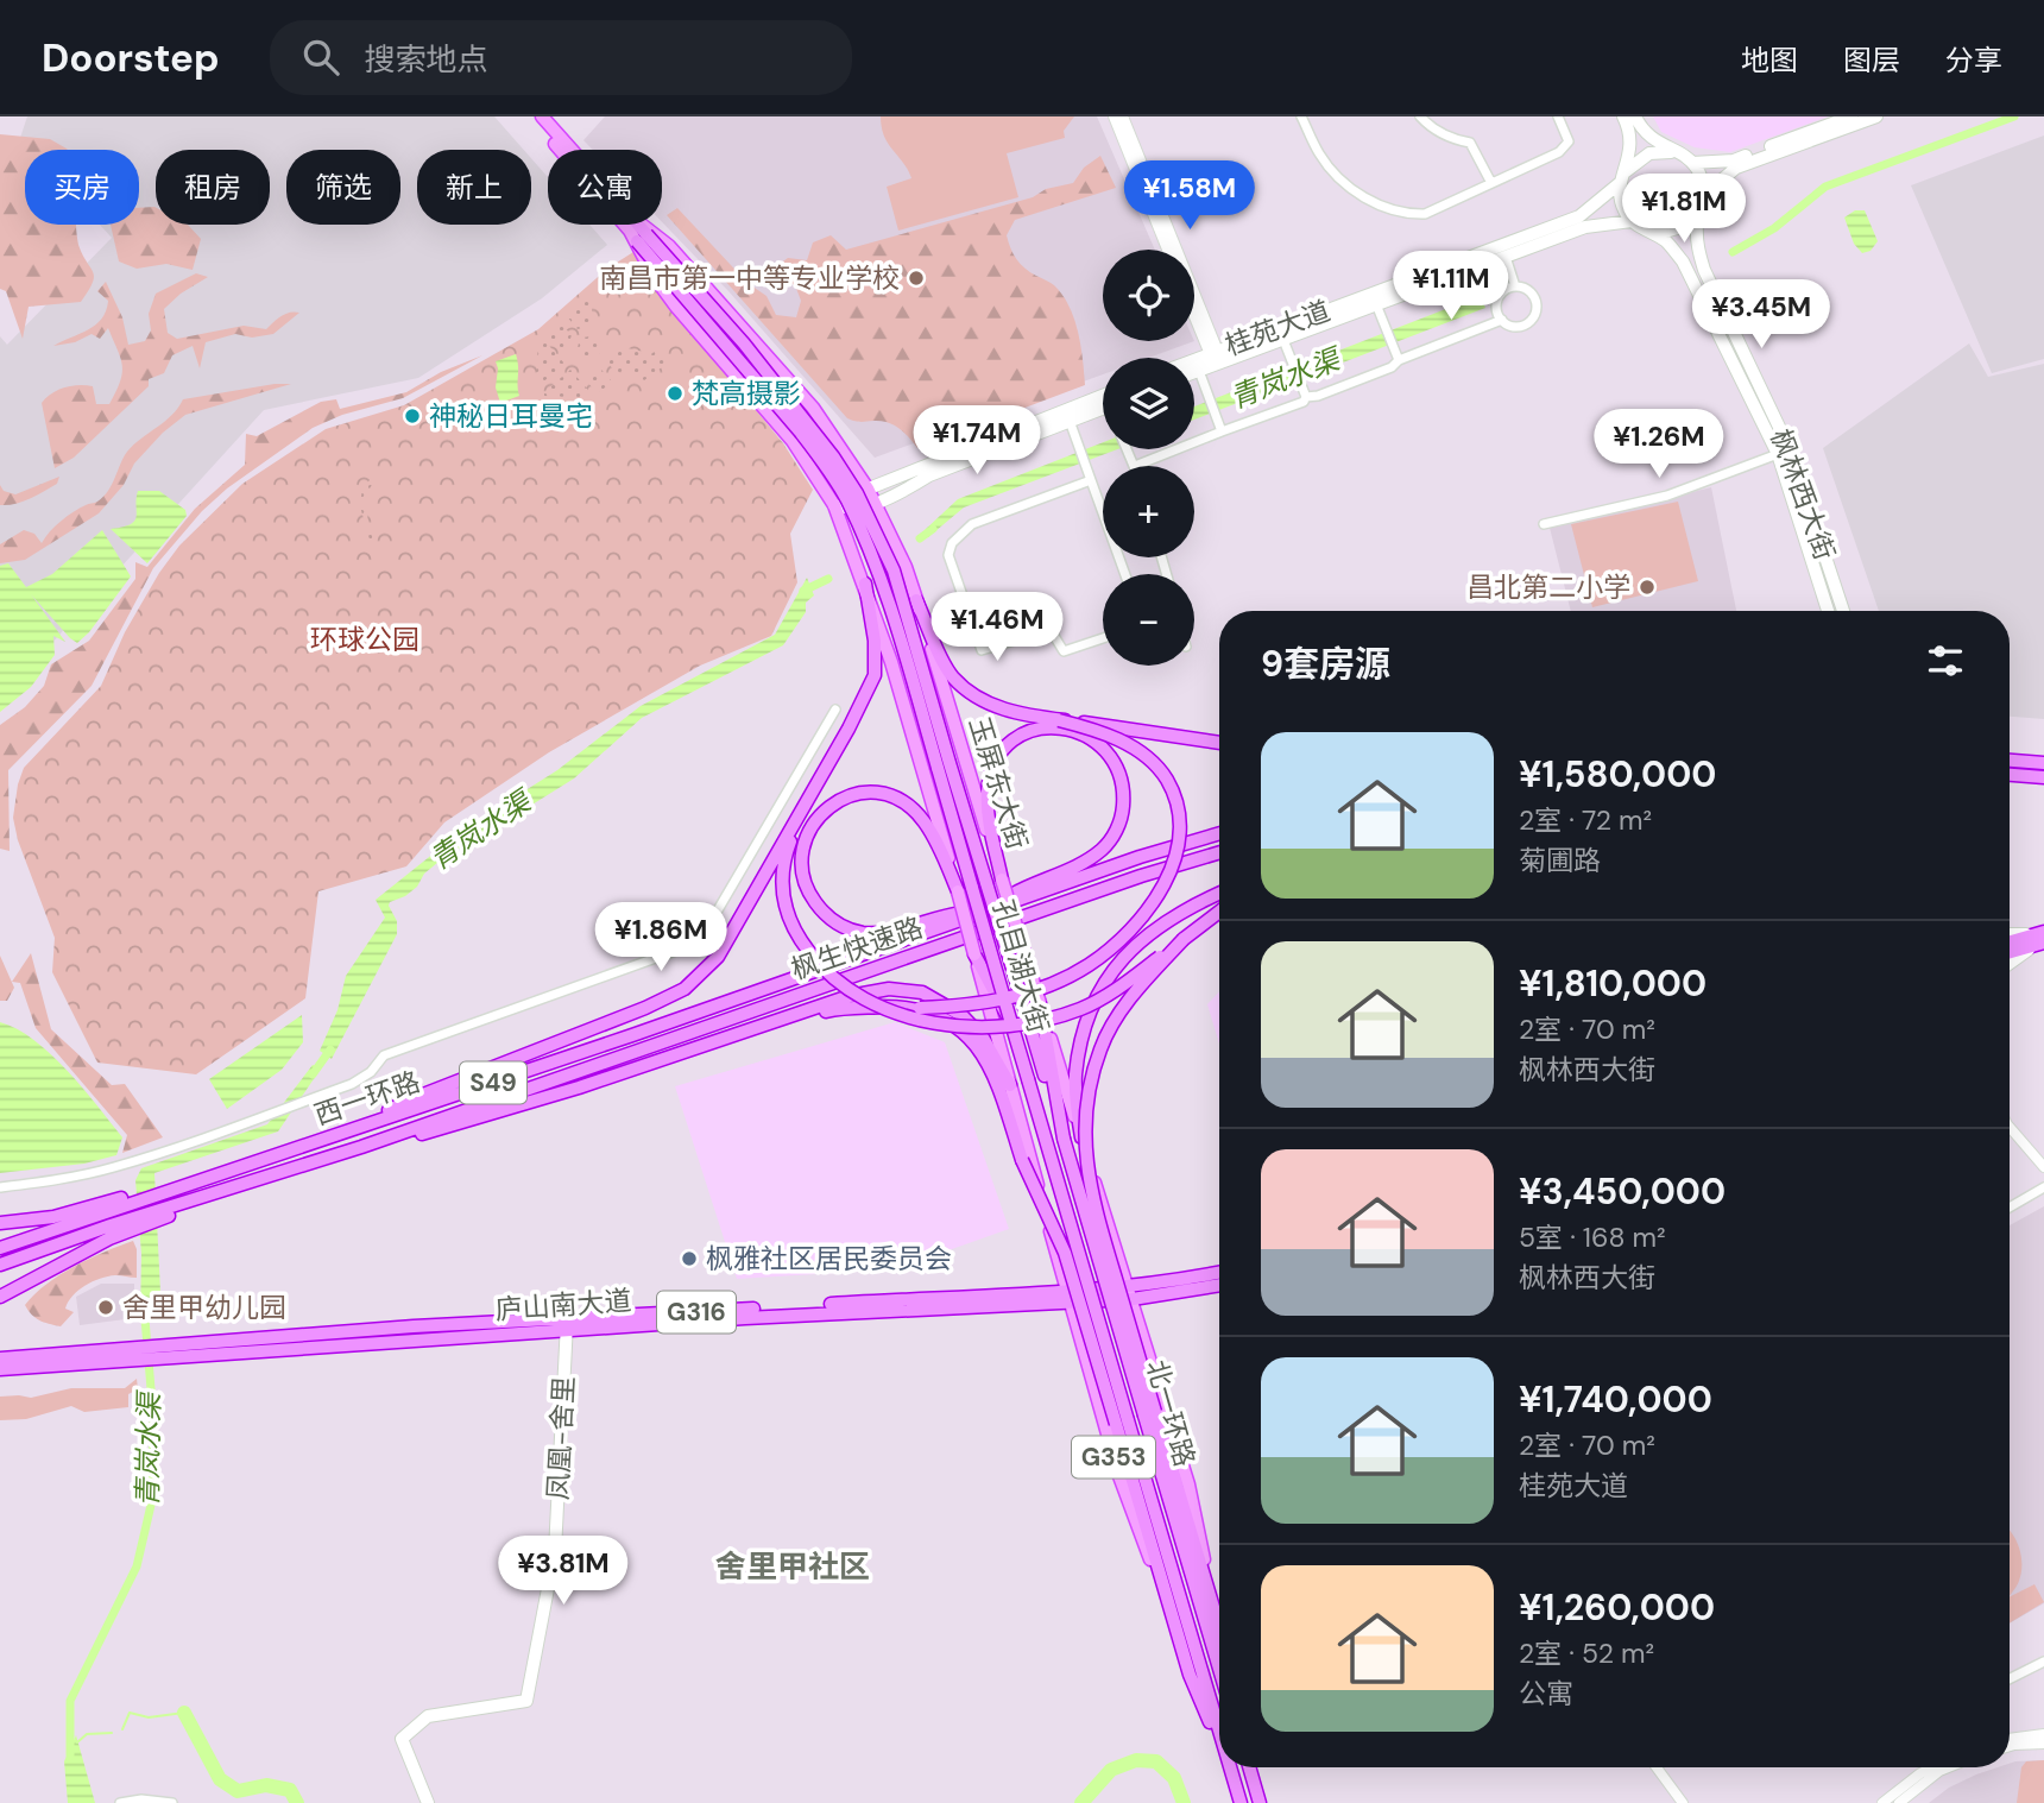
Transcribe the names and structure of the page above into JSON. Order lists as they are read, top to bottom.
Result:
{
  "streets": {
    "highway": [
      "枫生快速路",
      "孔目湖大街",
      "S49",
      "西一环路",
      "庐山南大道",
      "G316",
      "北一环路",
      "G353"
    ],
    "main road": [
      "桂苑大道",
      "枫林西大街",
      "玉屏东大街",
      "凤凰-舍里"
    ]
  },
  "crossings": [
    ["桂苑大道", "枫林西大街"],
    ["玉屏东大街", "庐山南大道"],
    ["玉屏东大街", "G353"],
    ["枫生快速路", "西一环路"],
    ["孔目湖大街", "北一环路"],
    ["孔目湖大街", "G353"],
    ["S49", "西一环路"],
    ["庐山南大道", "凤凰-舍里"],
    ["庐山南大道", "G353"]
  ],
  "districts": ["舍里甲社区"],
  "water": ["青岚水渠"],
  "parks": ["环球公园"],
  "places": [
    "南昌市第一中等专业学校",
    "梵高摄影",
    "神秘日耳曼宅",
    "昌北第二小学",
    "枫雅社区居民委员会",
    "舍里甲幼儿园"
  ],
  "page": {
    "header": "Doorstep",
    "search": "搜索地点",
    "nav": ["地图", "图层", "分享"],
    "chip": [
      "买房",
      "租房",
      "筛选",
      "新上",
      "公寓"
    ],
    "price": [
      "¥1.58M",
      "¥1.81M",
      "¥1.11M",
      "¥3.45M",
      "¥1.74M",
      "¥1.26M",
      "¥1.46M",
      "¥1.86M",
      "¥3.81M"
    ],
    "map_buttons": ["+", "−"],
    "heading": "9套房源",
    "list": [
      {
        "name": "¥1,580,000",
        "note": "2室 · 72 m² · 菊圃路"
      },
      {
        "name": "¥1,810,000",
        "note": "2室 · 70 m² · 枫林西大街"
      },
      {
        "name": "¥3,450,000",
        "note": "5室 · 168 m² · 枫林西大街"
      },
      {
        "name": "¥1,740,000",
        "note": "2室 · 70 m² · 桂苑大道"
      },
      {
        "name": "¥1,260,000",
        "note": "2室 · 52 m² · 公寓"
      }
    ]
  }
}
